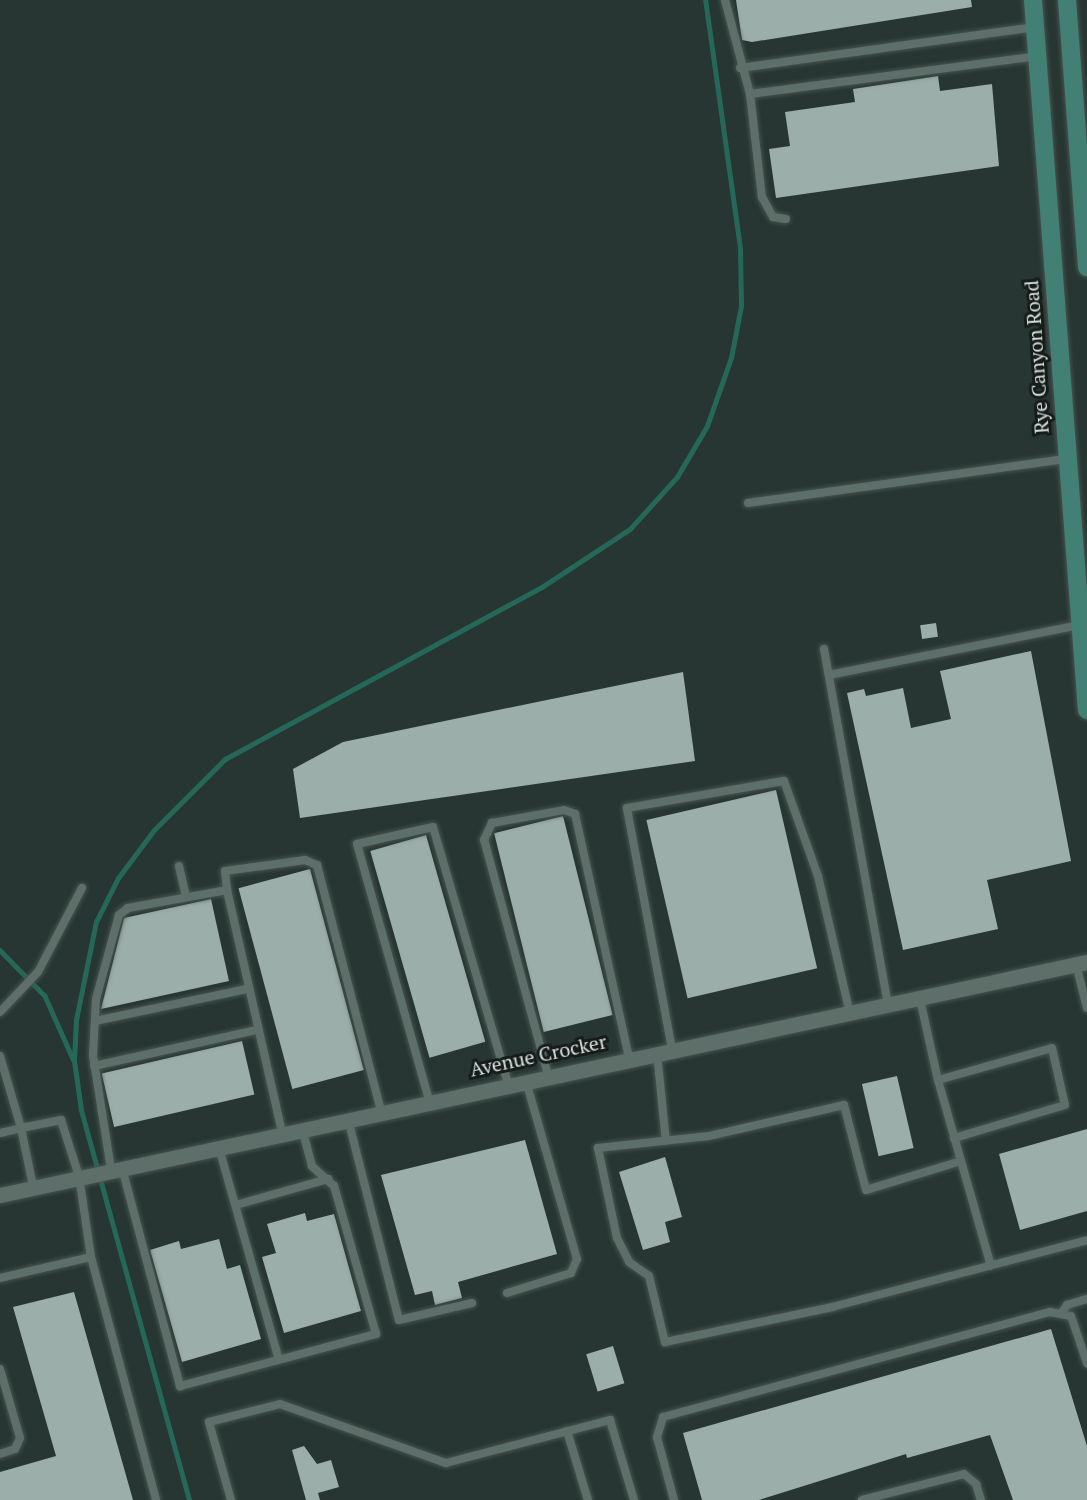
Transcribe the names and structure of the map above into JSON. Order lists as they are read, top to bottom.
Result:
{
  "streets": {
    "main road": ["Rye Canyon Road"],
    "street": ["Avenue Crocker"]
  }
}
